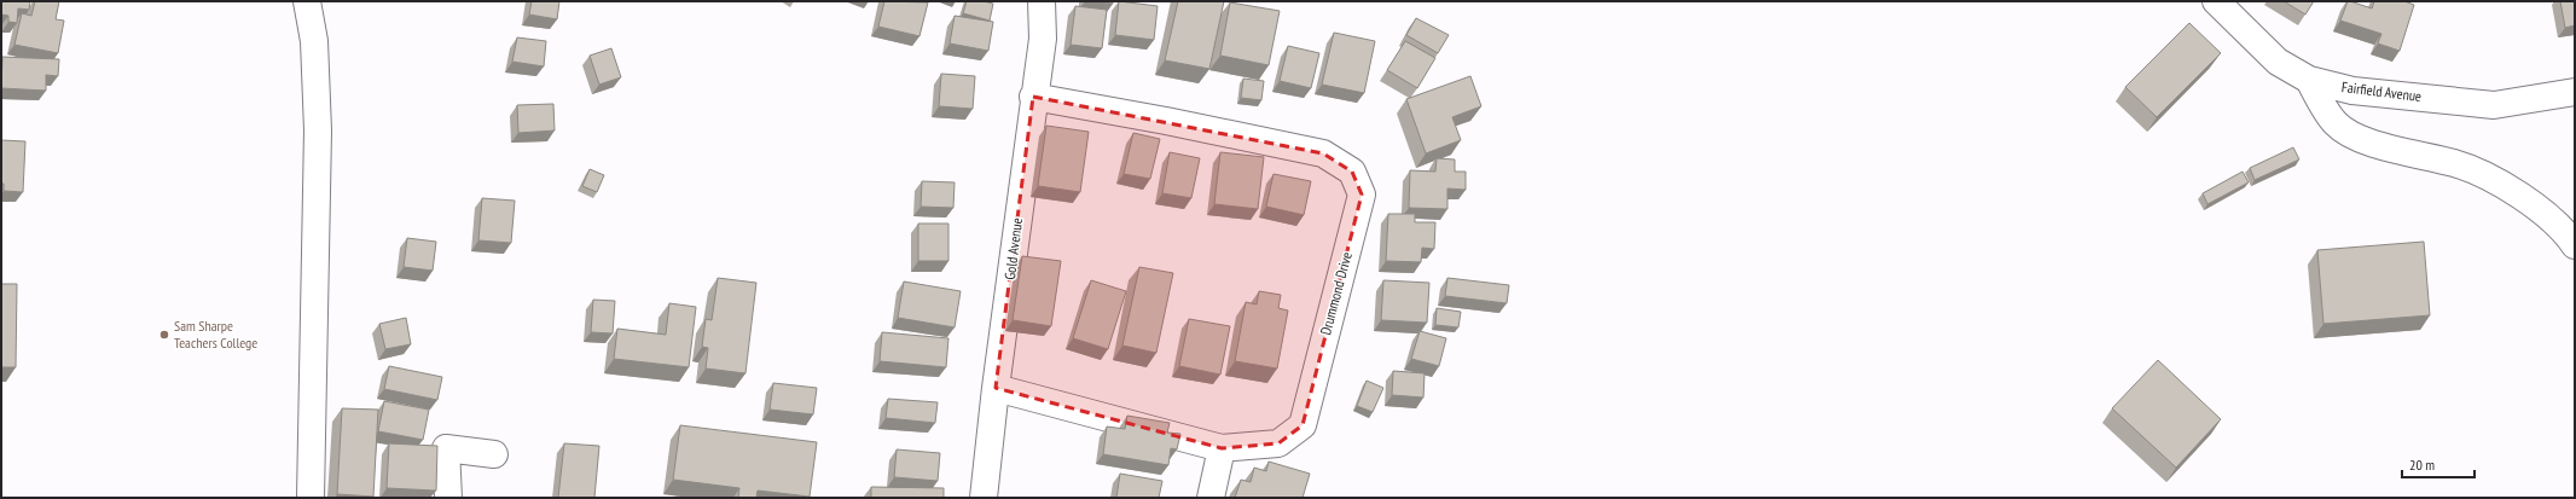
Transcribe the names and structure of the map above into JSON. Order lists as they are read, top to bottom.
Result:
{
  "streets": {
    "street": ["Fairfield Avenue", "Gold Avenue", "Drummond Drive"]
  },
  "crossings": [
    ["Gold Avenue", "Drummond Drive"]
  ],
  "places": ["Sam Sharpe Teachers College"],
  "scale_bar": "20 m"
}
